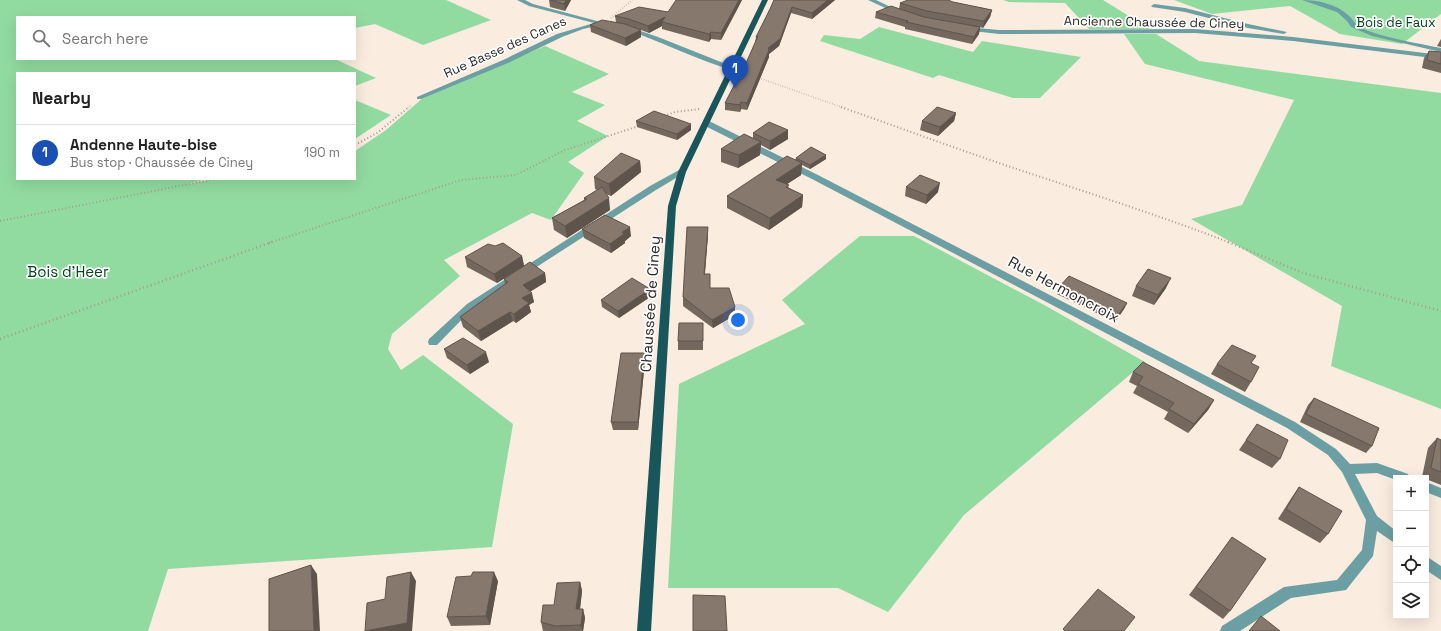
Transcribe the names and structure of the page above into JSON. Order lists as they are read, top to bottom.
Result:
{
  "streets": {
    "main road": ["Chaussée de Ciney"],
    "street": ["Ancienne Chaussée de Ciney", "Rue Basse des Canes", "Rue Hermoncroix"]
  },
  "crossings": [
    ["Rue Hermoncroix", "Chaussée de Ciney"]
  ],
  "parks": ["Bois de Faux", "Bois d'Heer"],
  "page": {
    "search": "Search here",
    "pins": "1",
    "heading": "Nearby",
    "list": [
      {
        "mark": "1",
        "name": "Andenne Haute-bise",
        "note": "Bus stop · Chaussée de Ciney",
        "value": "190 m"
      }
    ],
    "map_buttons": ["+", "−"]
  }
}
